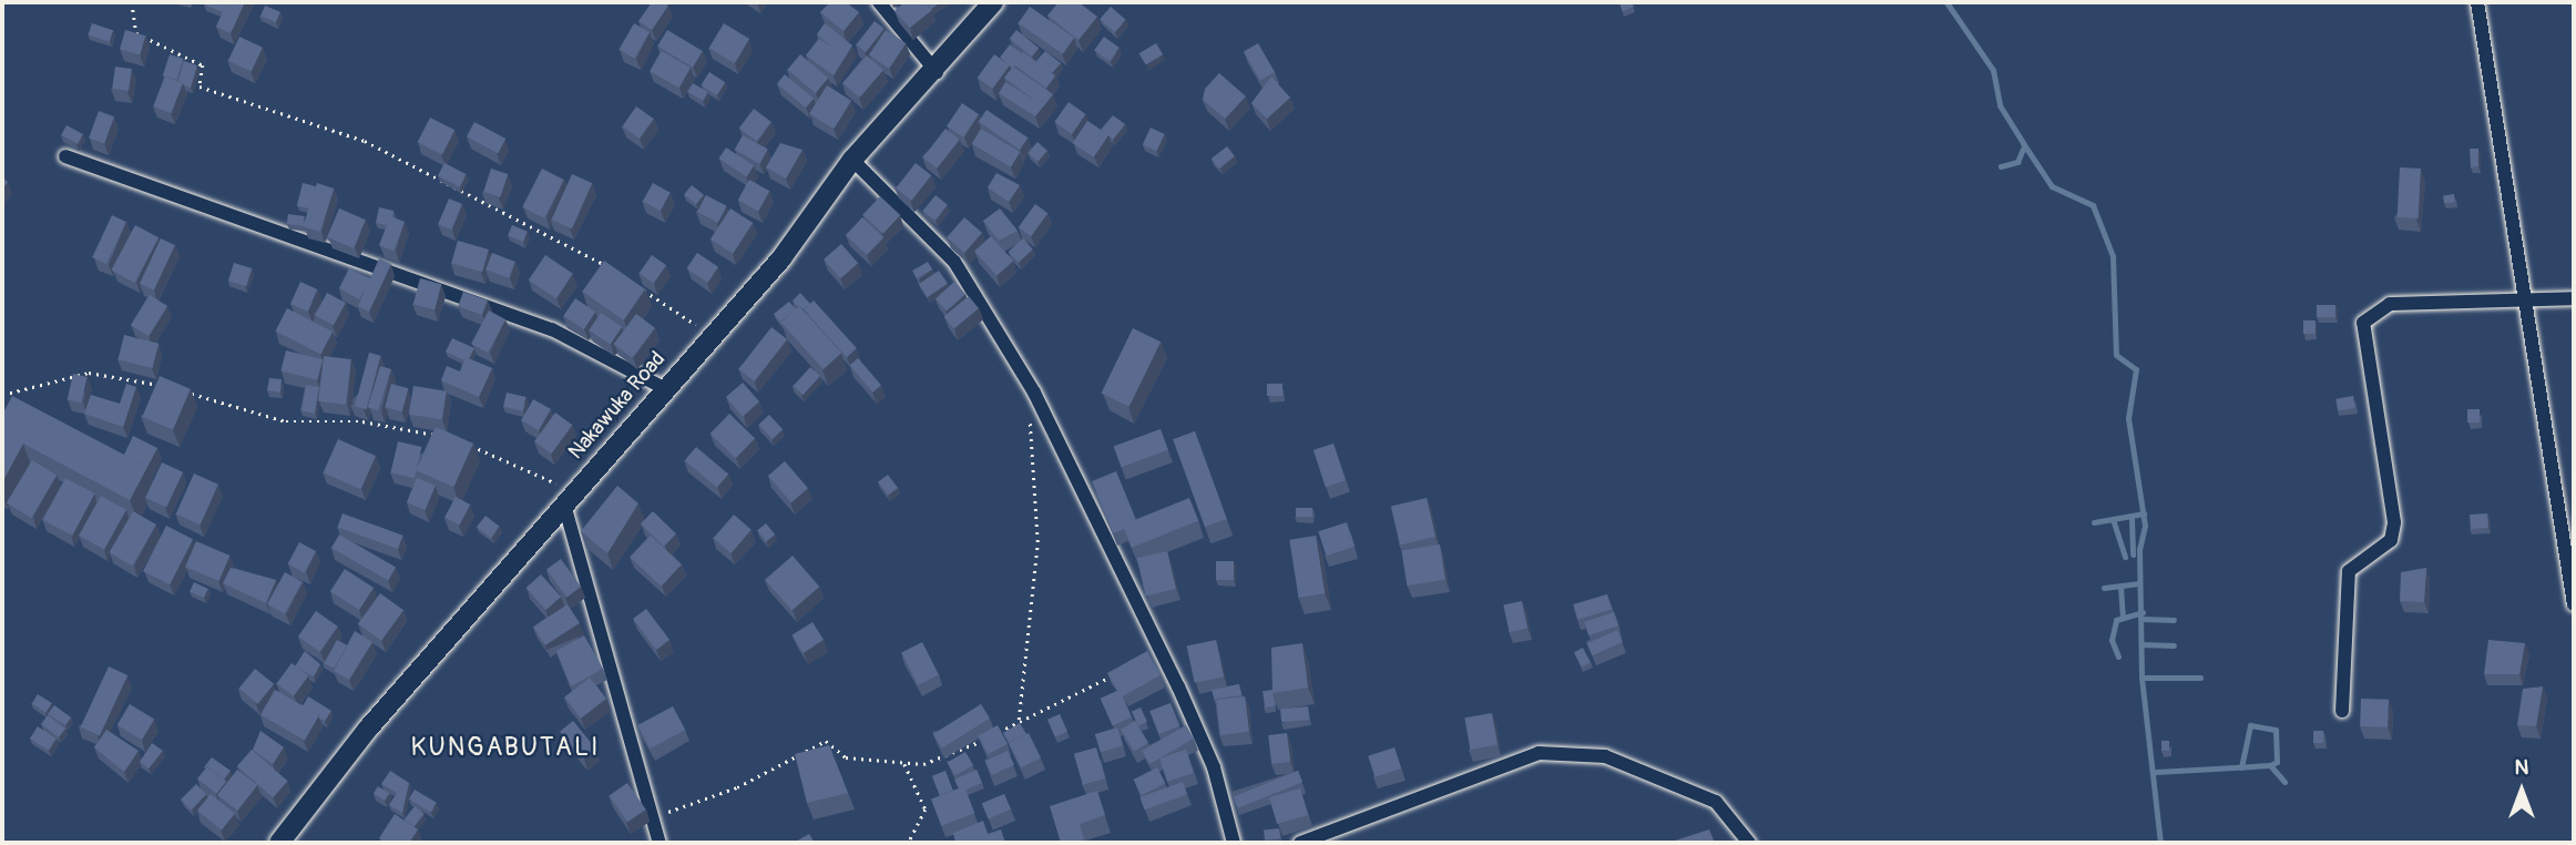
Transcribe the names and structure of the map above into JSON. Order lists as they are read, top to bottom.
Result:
{
  "streets": {
    "main road": ["Nakawuka Road"]
  },
  "districts": ["KUNGABUTALI"],
  "north": "top"
}
